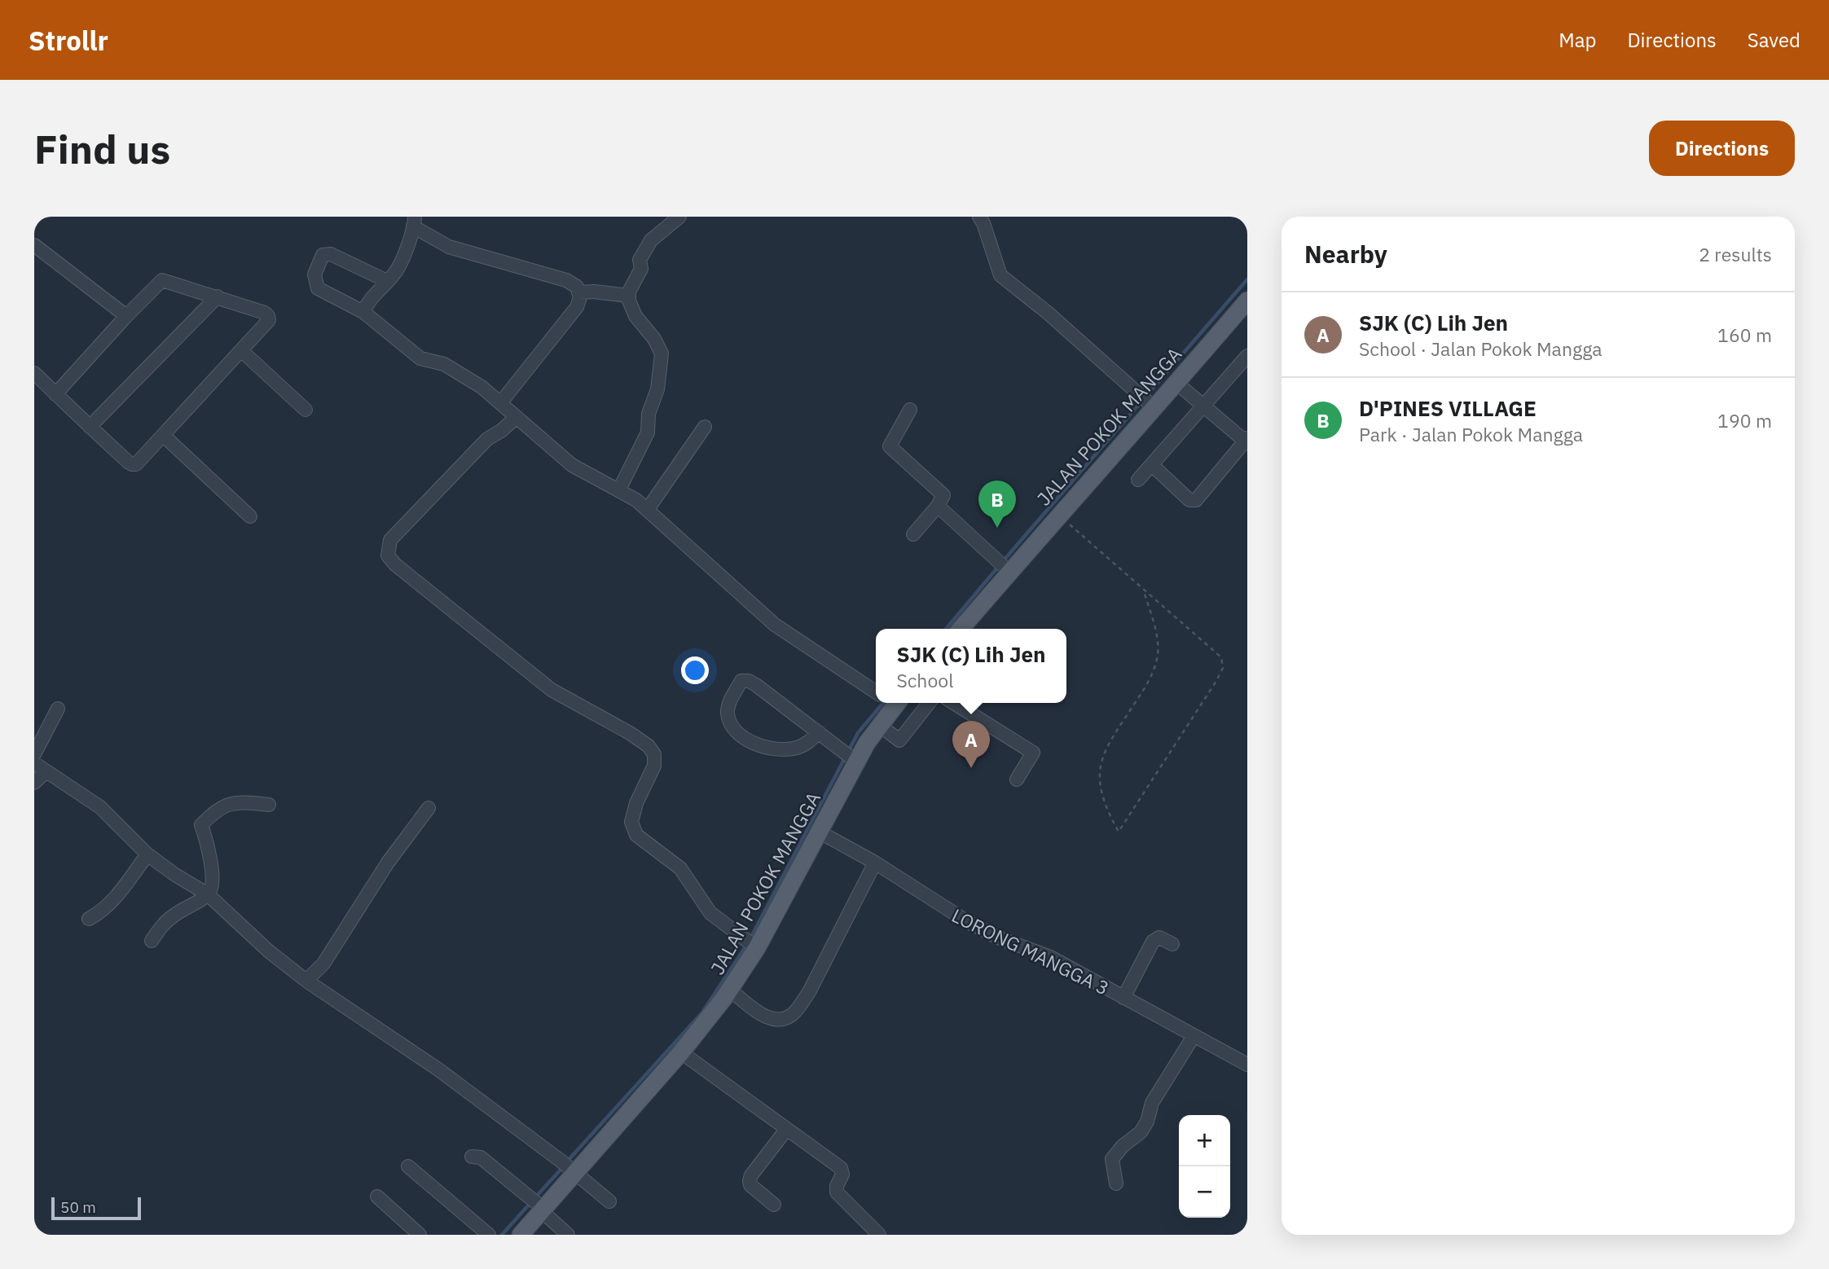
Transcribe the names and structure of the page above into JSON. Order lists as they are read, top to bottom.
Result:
{
  "streets": {
    "main road": ["JALAN POKOK MANGGA"],
    "street": ["LORONG MANGGA 3"]
  },
  "crossings": [
    ["JALAN POKOK MANGGA", "LORONG MANGGA 3"]
  ],
  "scale_bar": "50 m",
  "page": {
    "header": "Strollr",
    "nav": ["Map", "Directions", "Saved"],
    "buttons": "Directions",
    "title": "Find us",
    "heading": ["Nearby", "2 results"],
    "list": [
      {
        "mark": "A",
        "name": "SJK (C) Lih Jen",
        "note": "School · Jalan Pokok Mangga",
        "value": "160 m"
      },
      {
        "mark": "B",
        "name": "D'PINES VILLAGE",
        "note": "Park · Jalan Pokok Mangga",
        "value": "190 m"
      }
    ],
    "pins": ["B", "A"],
    "popup": ["SJK (C) Lih Jen", "School"],
    "map_buttons": ["+", "−"],
    "scale": "50 m"
  }
}
